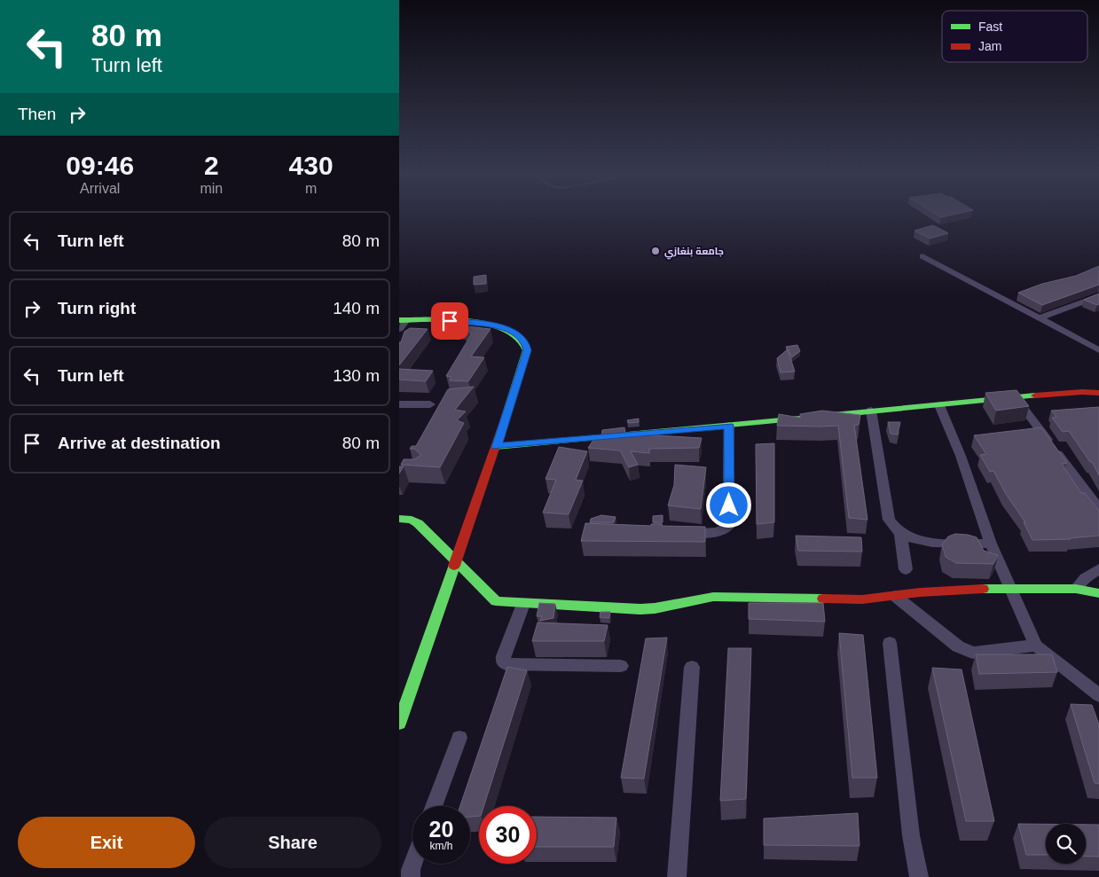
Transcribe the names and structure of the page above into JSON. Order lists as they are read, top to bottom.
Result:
{
  "places": ["جامعة بنغازي"],
  "legend": ["Fast", "Jam"],
  "page": {
    "turn": ["80 m", "Turn left"],
    "then": "Then",
    "eta": [
      "09:46",
      "Arrival",
      "2",
      "min",
      "430",
      "m"
    ],
    "list": [
      {
        "name": "Turn left",
        "value": "80 m"
      },
      {
        "name": "Turn right",
        "value": "140 m"
      },
      {
        "name": "Turn left",
        "value": "130 m"
      },
      {
        "name": "Arrive at destination",
        "value": "80 m"
      }
    ],
    "speed": "20 km/h",
    "limit": "30",
    "buttons": ["Exit", "Share"]
  }
}
